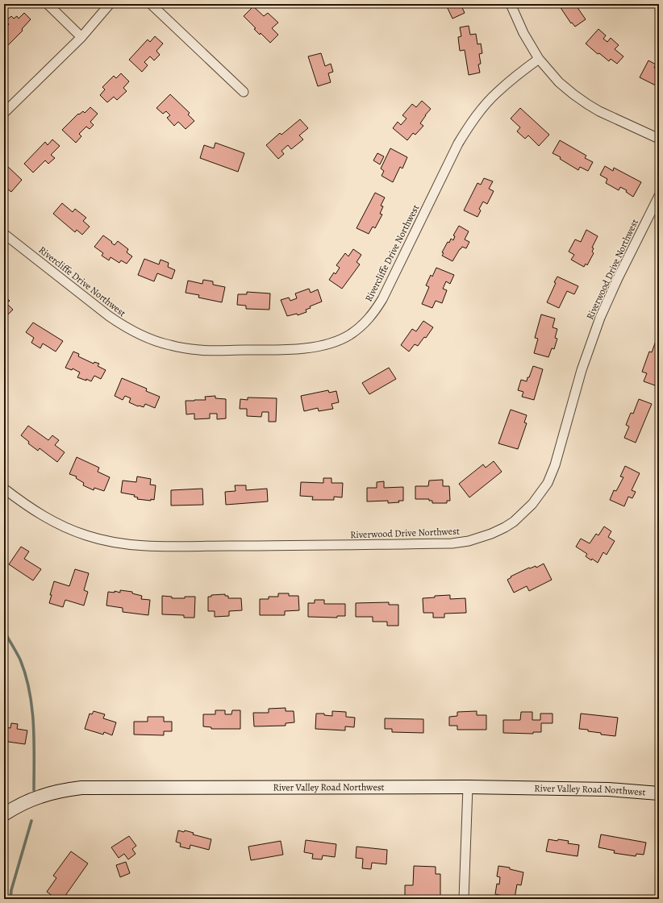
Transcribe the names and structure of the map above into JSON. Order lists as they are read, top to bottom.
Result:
{
  "streets": {
    "street": ["Rivercliffe Drive Northwest", "Riverwood Drive Northwest", "River Valley Road Northwest"]
  }
}
